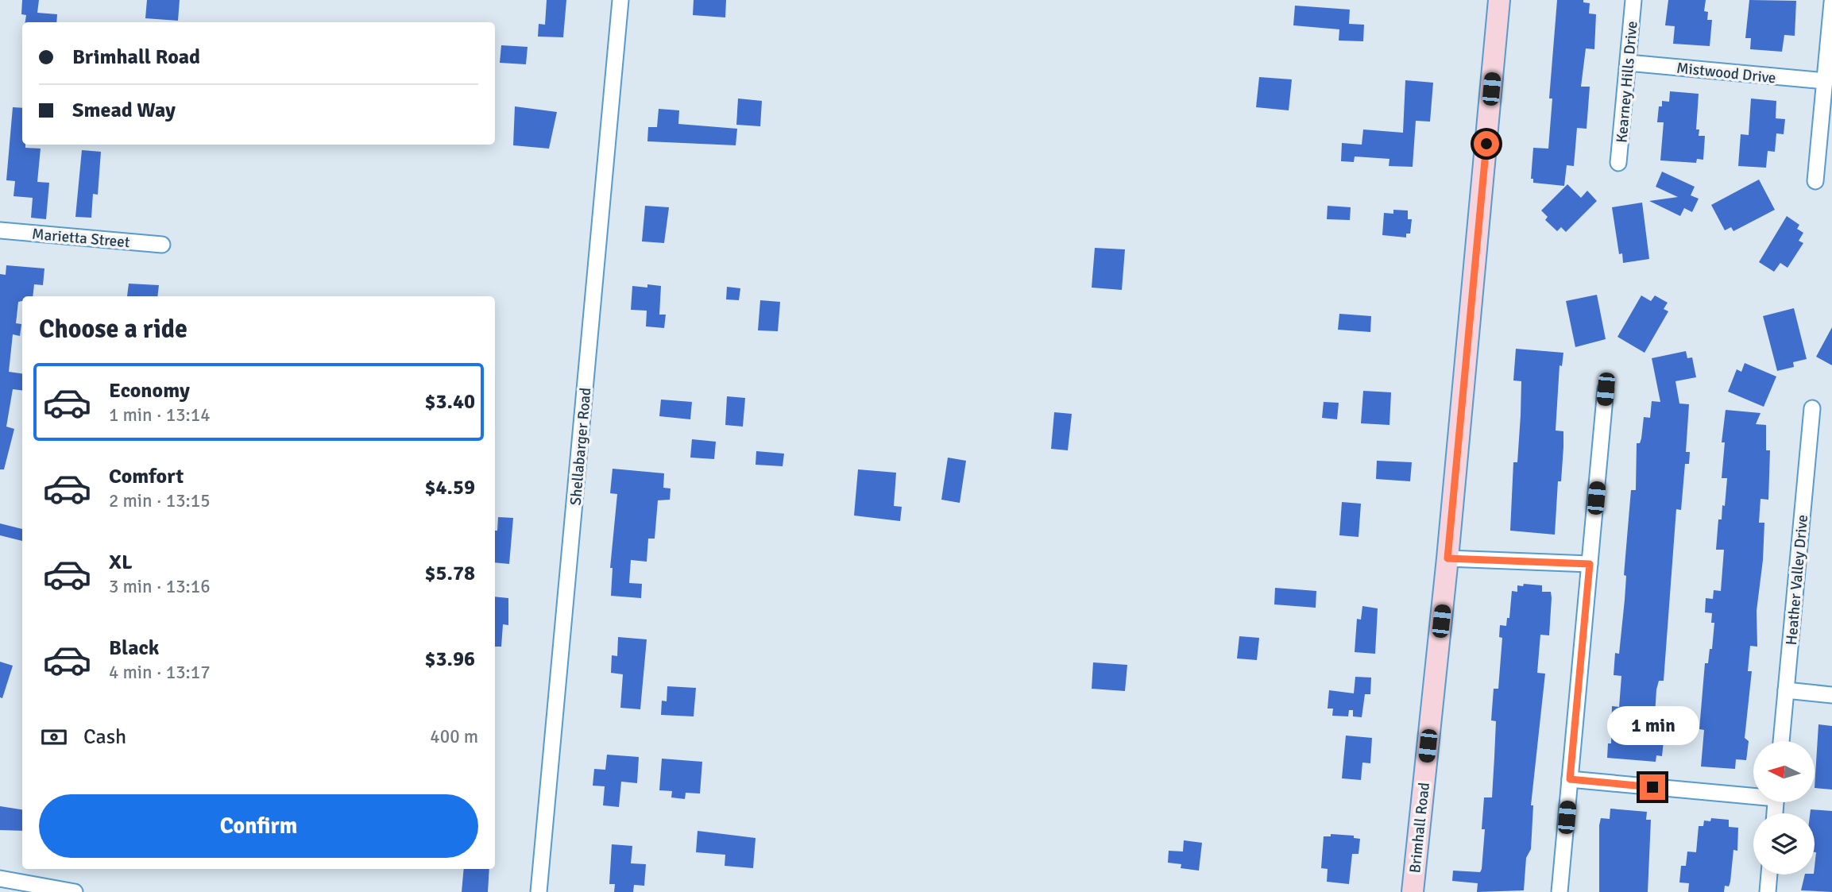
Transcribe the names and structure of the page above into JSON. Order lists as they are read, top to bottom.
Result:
{
  "streets": {
    "street": [
      "Mistwood Drive",
      "Kearney Hills Drive",
      "Marietta Street",
      "Shellabarger Road",
      "Heather Valley Drive",
      "Brimhall Road"
    ]
  },
  "crossings": [
    ["Mistwood Drive", "Kearney Hills Drive"]
  ],
  "north": "left",
  "page": {
    "banner": ["Brimhall Road", "Smead Way"],
    "heading": "Choose a ride",
    "list": [
      {
        "name": "Economy",
        "note": "1 min · 13:14",
        "value": "$3.40"
      },
      {
        "name": "Comfort",
        "note": "2 min · 13:15",
        "value": "$4.59"
      },
      {
        "name": "XL",
        "note": "3 min · 13:16",
        "value": "$5.78"
      },
      {
        "name": "Black",
        "note": "4 min · 13:17",
        "value": "$3.96"
      }
    ],
    "bubble": "1 min",
    "pay": ["Cash", "400 m"],
    "buttons": "Confirm"
  }
}
